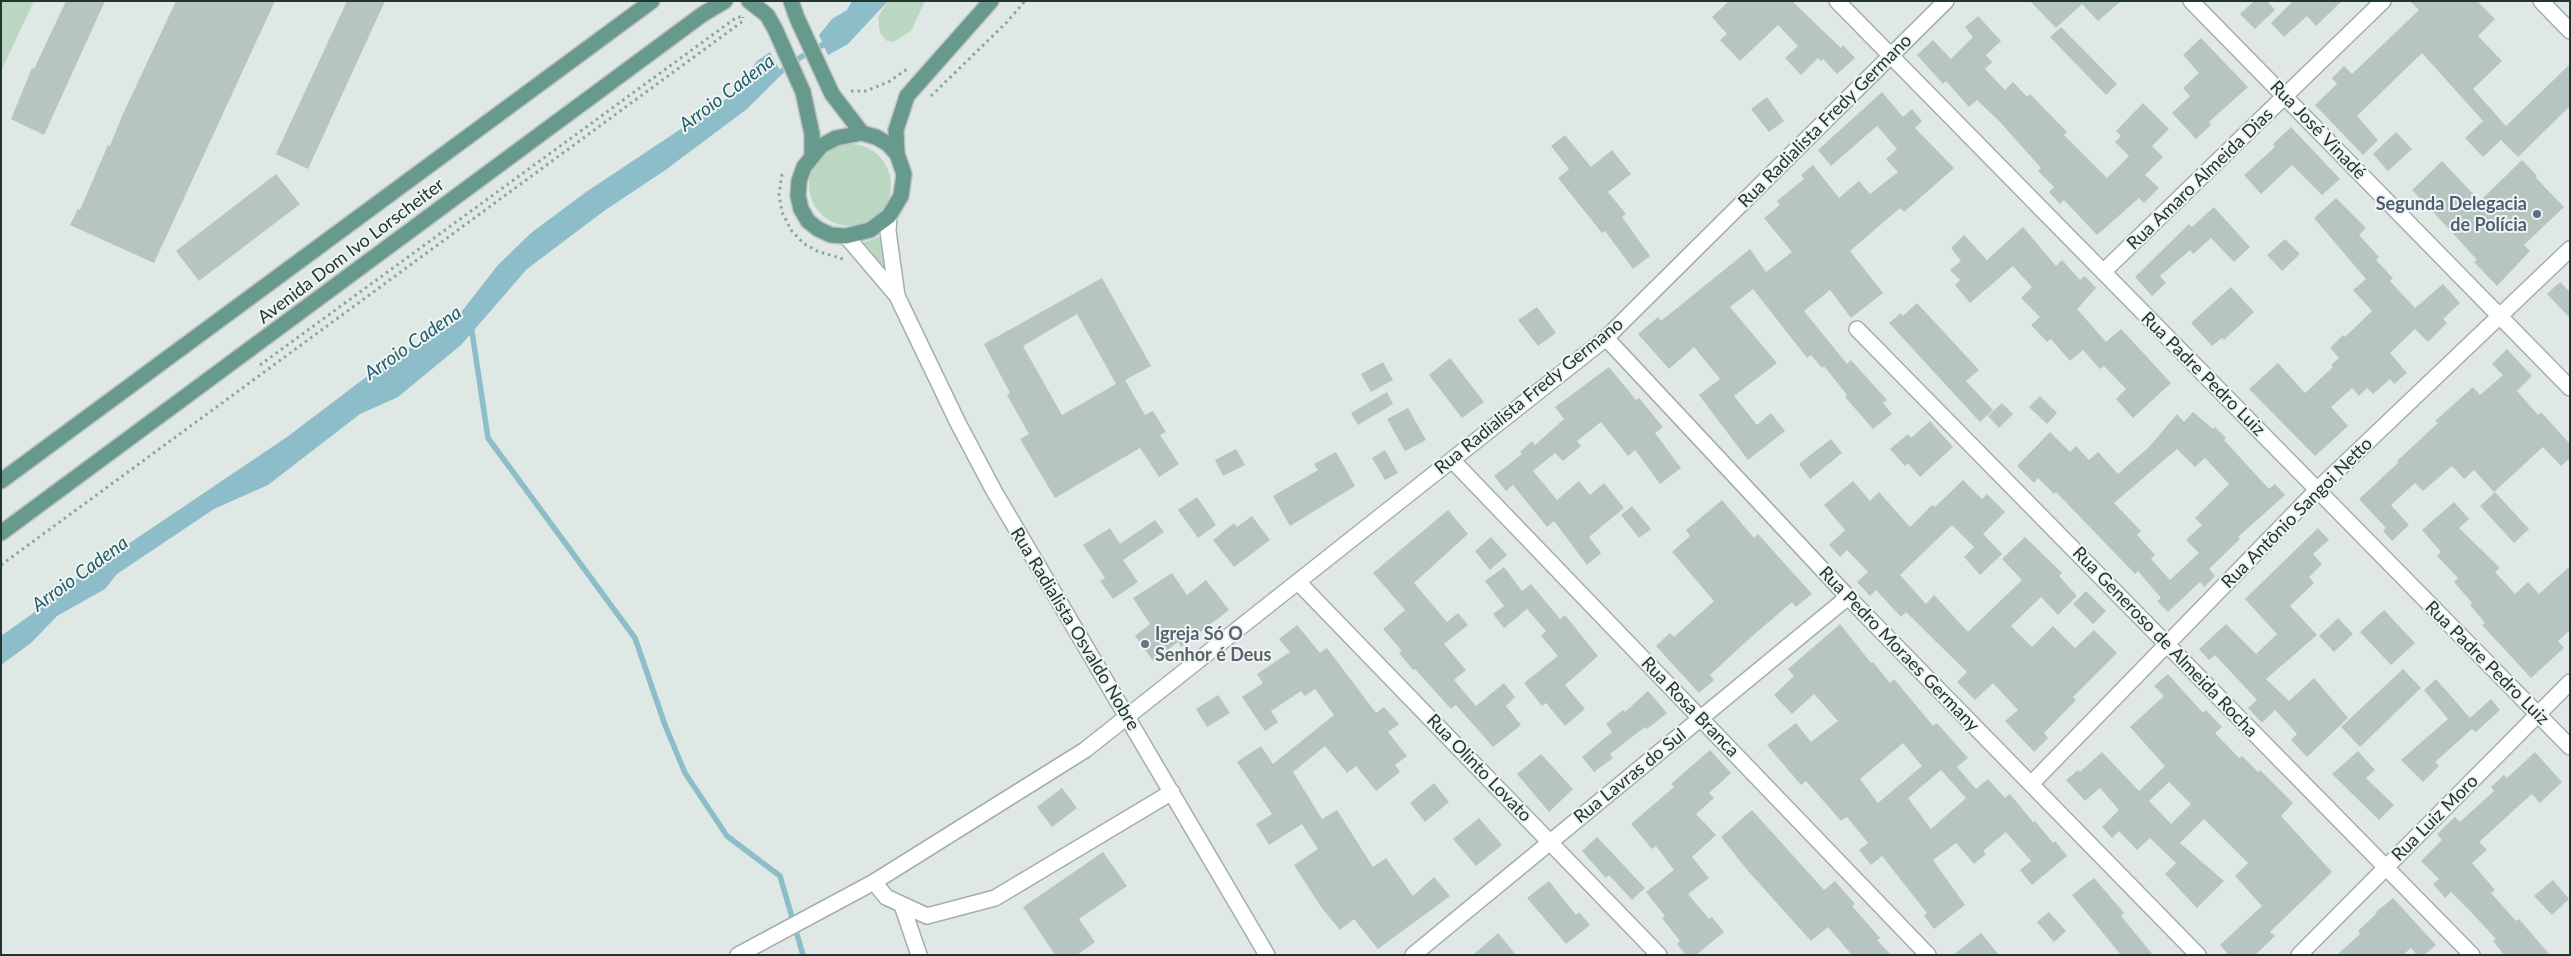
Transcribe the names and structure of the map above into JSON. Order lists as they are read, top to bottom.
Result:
{
  "streets": {
    "main road": ["Avenida Dom Ivo Lorscheiter"],
    "street": [
      "Rua Radialista Fredy Germano",
      "Rua José Vinadé",
      "Rua Amaro Almeida Dias",
      "Rua Padre Pedro Luiz",
      "Rua Antônio Sangoi Netto",
      "Rua Radialista Osvaldo Nobre",
      "Rua Generoso de Almeida Rocha",
      "Rua Pedro Moraes Germany",
      "Rua Rosa Branca",
      "Rua Olinto Lovato",
      "Rua Lavras do Sul",
      "Rua Luiz Moro"
    ]
  },
  "crossings": [
    ["Rua Radialista Fredy Germano", "Rua Padre Pedro Luiz"],
    ["Rua Radialista Fredy Germano", "Rua Radialista Osvaldo Nobre"],
    ["Rua Radialista Fredy Germano", "Rua Pedro Moraes Germany"],
    ["Rua Radialista Fredy Germano", "Rua Rosa Branca"],
    ["Rua Radialista Fredy Germano", "Rua Olinto Lovato"],
    ["Rua José Vinadé", "Rua Amaro Almeida Dias"],
    ["Rua José Vinadé", "Rua Antônio Sangoi Netto"],
    ["Rua Amaro Almeida Dias", "Rua Padre Pedro Luiz"],
    ["Rua Padre Pedro Luiz", "Rua Antônio Sangoi Netto"],
    ["Rua Padre Pedro Luiz", "Rua Luiz Moro"],
    ["Rua Antônio Sangoi Netto", "Rua Generoso de Almeida Rocha"],
    ["Rua Antônio Sangoi Netto", "Rua Pedro Moraes Germany"],
    ["Rua Generoso de Almeida Rocha", "Rua Luiz Moro"],
    ["Rua Pedro Moraes Germany", "Rua Lavras do Sul"],
    ["Rua Rosa Branca", "Rua Lavras do Sul"],
    ["Rua Olinto Lovato", "Rua Lavras do Sul"]
  ],
  "water": ["Arroio Cadena"],
  "places": ["Segunda Delegacia de Polícia", "Igreja Só O Senhor é Deus"]
}
